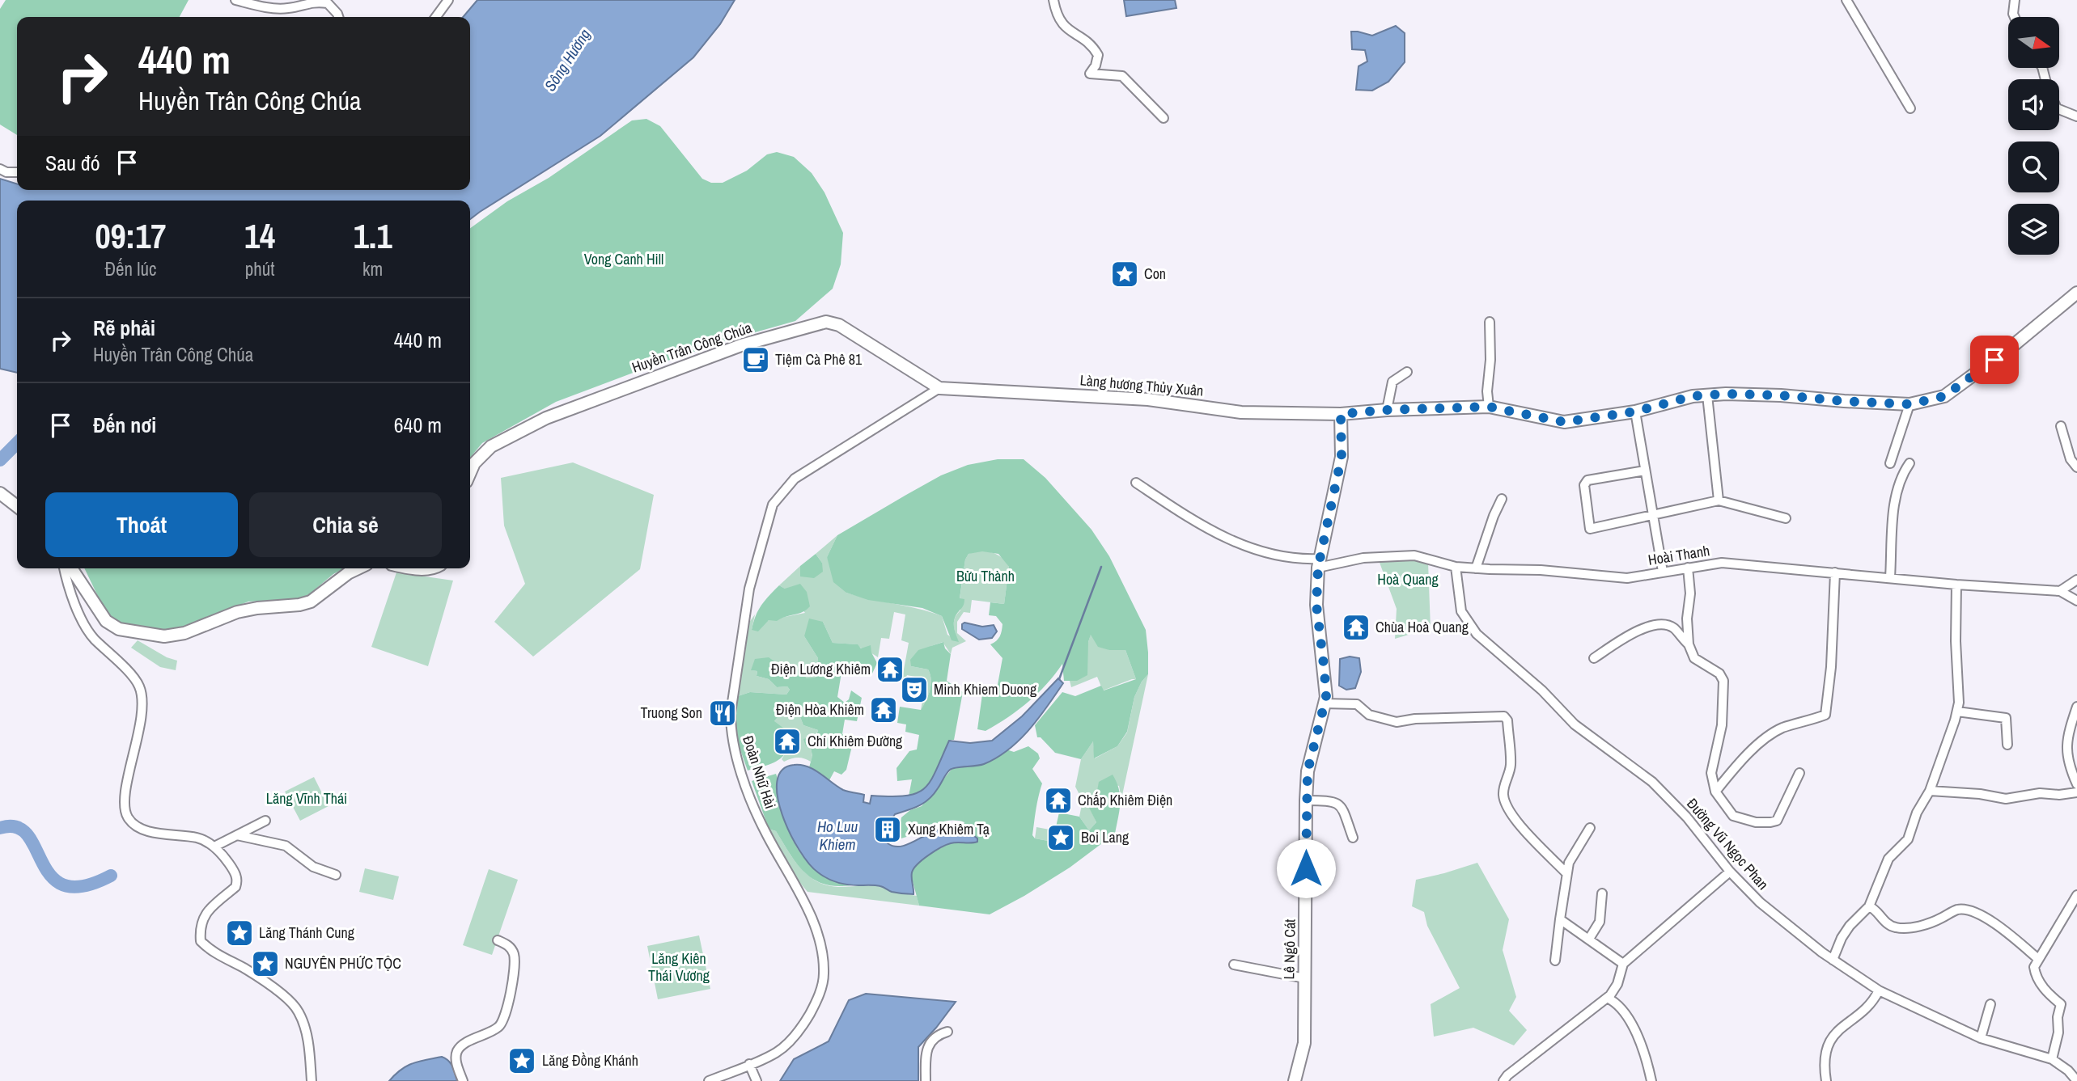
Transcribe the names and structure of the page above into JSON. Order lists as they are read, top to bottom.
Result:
{
  "streets": {
    "street": [
      "Huyền Trân Công Chúa",
      "Làng hương Thủy Xuân",
      "Hoài Thanh",
      "Đoàn Nhữ Hài",
      "Đường Vũ Ngọc Phan",
      "Lê Ngô Cát"
    ]
  },
  "crossings": [
    ["Huyền Trân Công Chúa", "Làng hương Thủy Xuân"],
    ["Huyền Trân Công Chúa", "Đoàn Nhữ Hài"],
    ["Làng hương Thủy Xuân", "Đoàn Nhữ Hài"],
    ["Làng hương Thủy Xuân", "Lê Ngô Cát"],
    ["Hoài Thanh", "Đường Vũ Ngọc Phan"],
    ["Hoài Thanh", "Lê Ngô Cát"]
  ],
  "water": ["Sông Hương", "Ho Luu Khiem"],
  "parks": [
    "Vong Canh Hill",
    "Bửu Thành",
    "Hoà Quang",
    "Lăng Vĩnh Thái",
    "Lăng Kiên Thái Vương"
  ],
  "places": {
    "place": [
      "Con",
      "Boi Lang",
      "Lăng Thánh Cung",
      "NGUYÊN PHỨC TỘC",
      "Lăng Đồng Khánh"
    ],
    "cafe": ["Tiệm Cà Phê 81"],
    "temple": [
      "Chùa Hoà Quang",
      "Điện Lương Khiêm",
      "Điện Hòa Khiêm",
      "Chí Khiêm Đường",
      "Chấp Khiêm Điện"
    ],
    "theatre": ["Minh Khiem Duong"],
    "restaurant": ["Truong Son"],
    "building": ["Xung Khiêm Tạ"]
  },
  "north": "right",
  "page": {
    "turn": ["440 m", "Huyền Trân Công Chúa"],
    "then": "Sau đó",
    "eta": [
      "09:17",
      "Đến lúc",
      "14",
      "phút",
      "1.1",
      "km"
    ],
    "list": [
      {
        "name": "Rẽ phải",
        "note": "Huyền Trân Công Chúa",
        "value": "440 m"
      },
      {
        "name": "Đến nơi",
        "value": "640 m"
      }
    ],
    "buttons": ["Thoát", "Chia sẻ"]
  }
}
